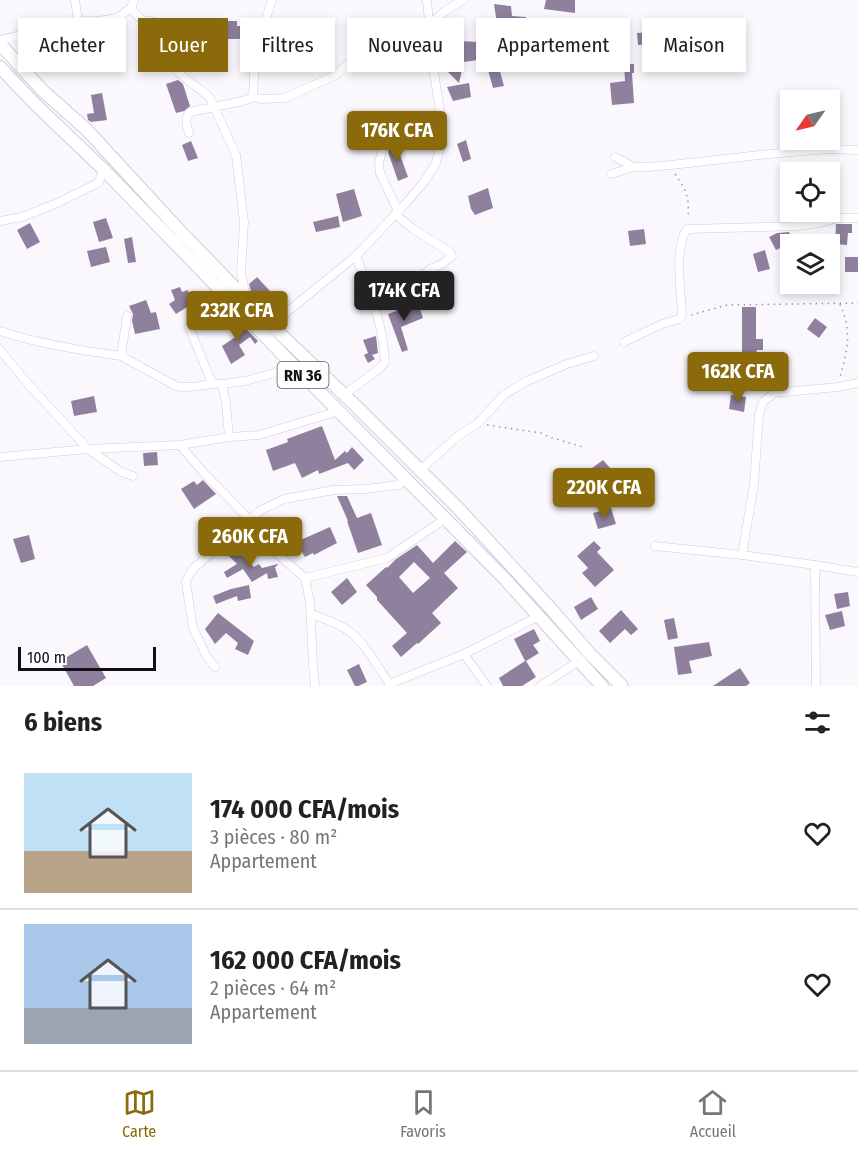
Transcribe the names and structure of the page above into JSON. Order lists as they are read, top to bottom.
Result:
{
  "streets": {
    "main road": ["RN 36"]
  },
  "scale_bar": "100 m",
  "north": "bottom left",
  "page": {
    "chip": [
      "Acheter",
      "Louer",
      "Filtres",
      "Nouveau",
      "Appartement",
      "Maison"
    ],
    "price": [
      "176K CFA",
      "174K CFA",
      "232K CFA",
      "162K CFA",
      "220K CFA",
      "260K CFA"
    ],
    "scale": "100 m",
    "heading": "6 biens",
    "list": [
      {
        "name": "174 000 CFA/mois",
        "note": "3 pièces · 80 m² · Appartement"
      },
      {
        "name": "162 000 CFA/mois",
        "note": "2 pièces · 64 m² · Appartement"
      }
    ],
    "tabs": ["Carte", "Favoris", "Accueil"]
  }
}
